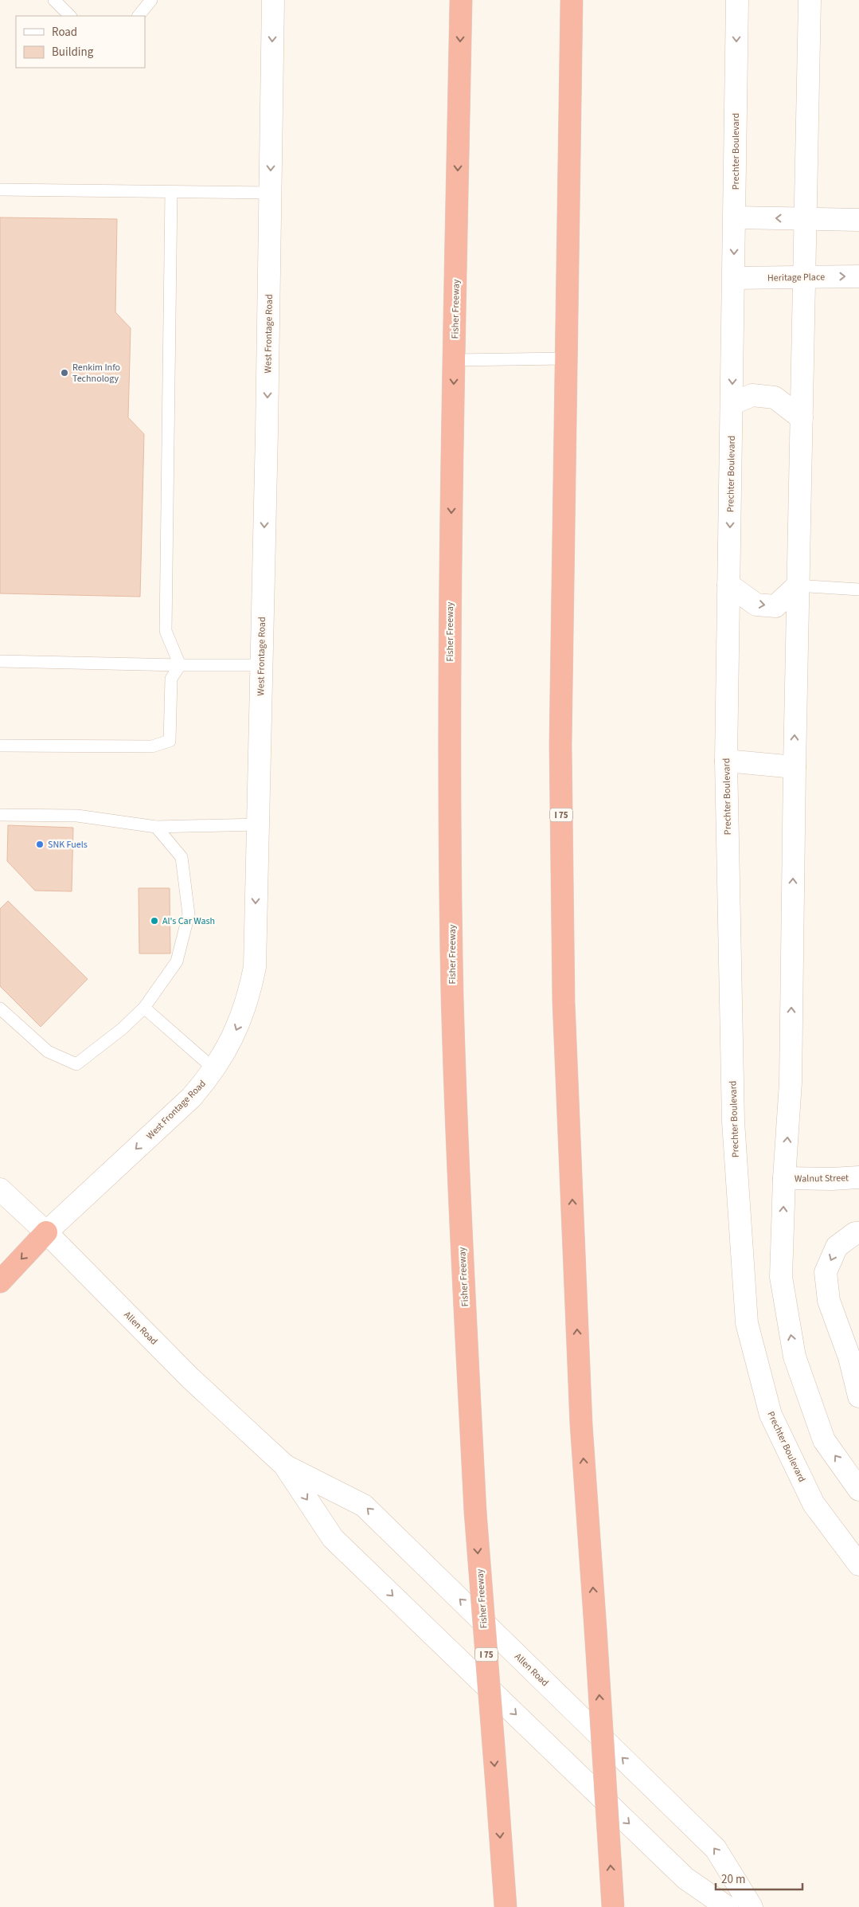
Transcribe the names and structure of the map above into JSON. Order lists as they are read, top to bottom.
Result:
{
  "streets": {
    "highway": ["Fisher Freeway", "I 75"],
    "main road": [
      "Prechter Boulevard",
      "Heritage Place",
      "West Frontage Road",
      "Walnut Street",
      "Allen Road"
    ]
  },
  "crossings": [
    ["Prechter Boulevard", "Heritage Place"],
    ["West Frontage Road", "Allen Road"]
  ],
  "one_way": ["West Frontage Road"],
  "places": ["Renkim Info Technology", "SNK Fuels", "Al's Car Wash"],
  "legend": ["Road", "Building"],
  "scale_bar": "20 m"
}
